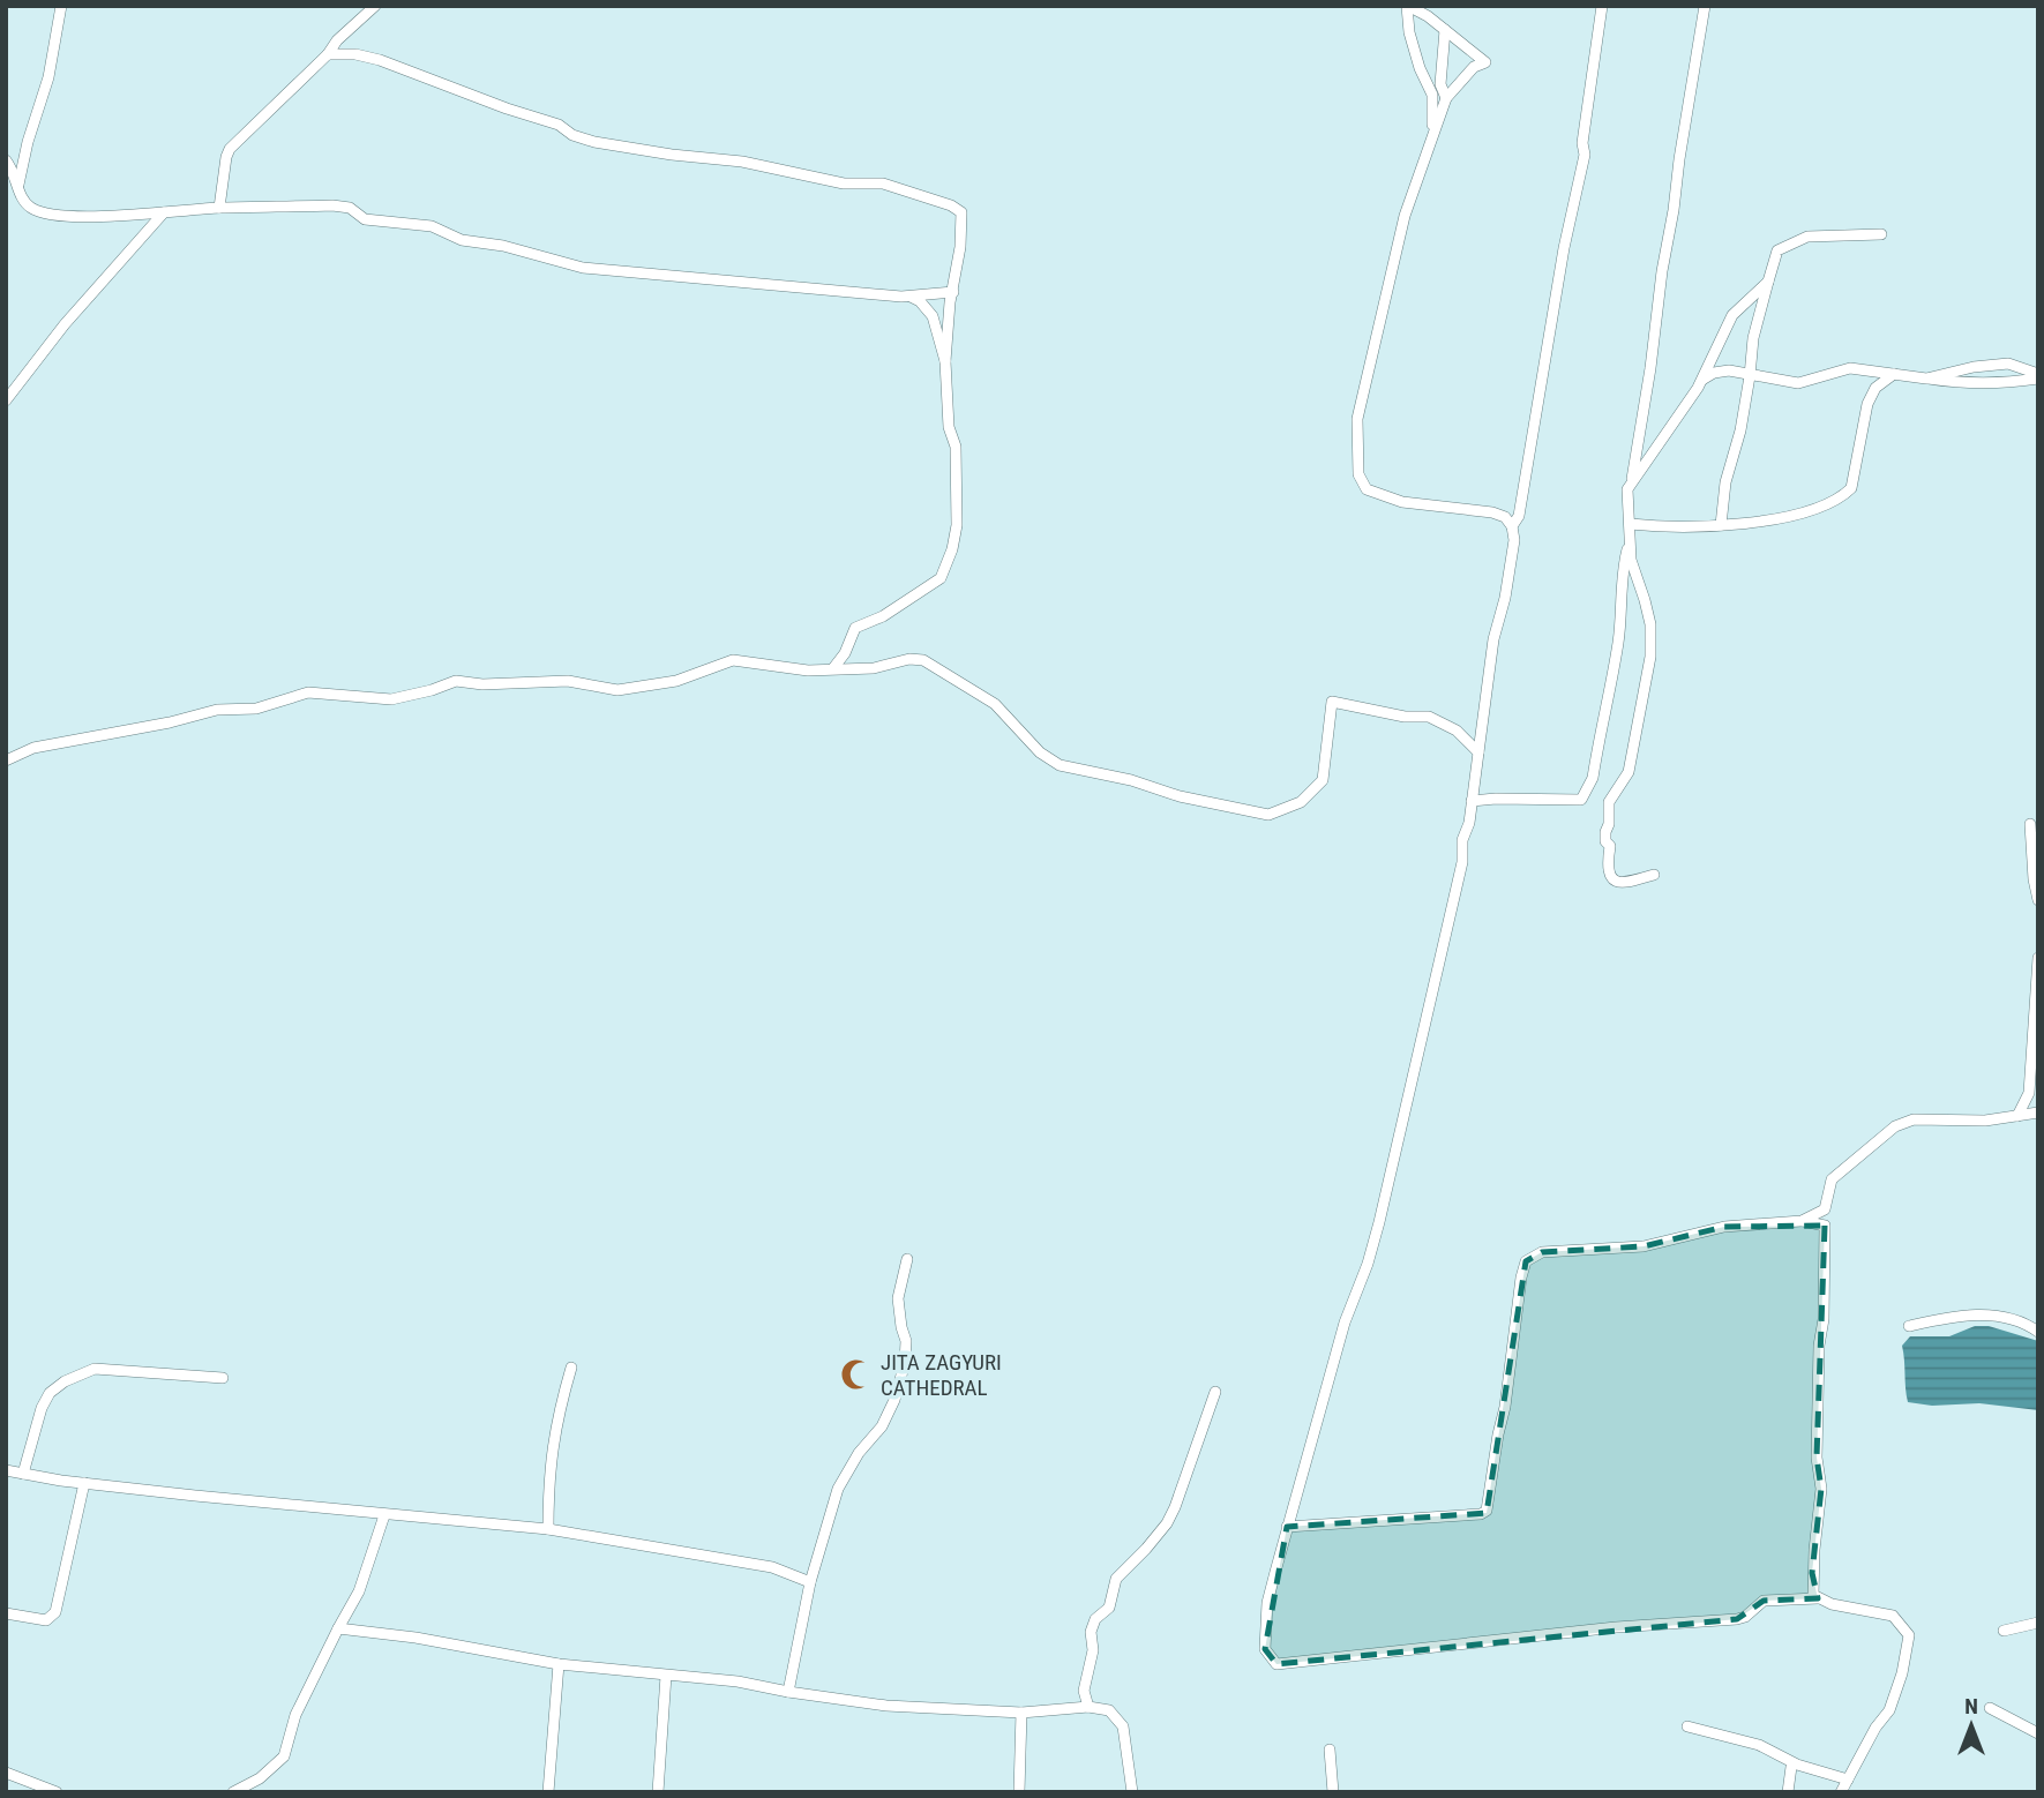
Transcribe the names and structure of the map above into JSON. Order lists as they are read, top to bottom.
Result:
{
  "places": {
    "mosque": ["JITA ZAGYURI CATHEDRAL"]
  },
  "north": "top"
}
